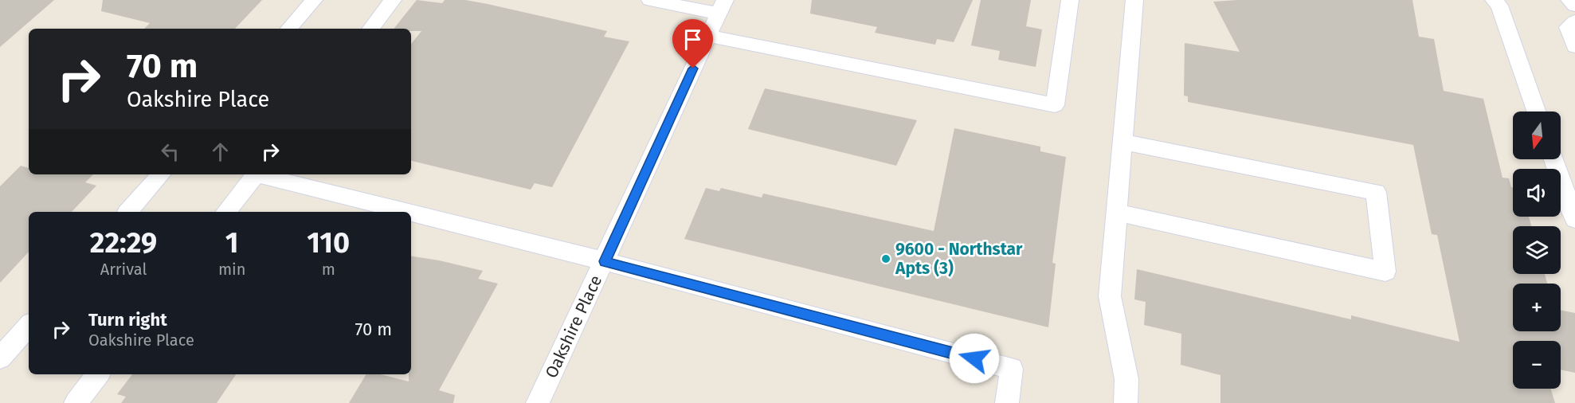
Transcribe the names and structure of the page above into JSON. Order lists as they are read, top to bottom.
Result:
{
  "streets": {
    "lane": ["Oakshire Place"]
  },
  "places": ["9600 - Northstar Apts (3)"],
  "north": "bottom",
  "page": {
    "turn": ["70 m", "Oakshire Place"],
    "map_buttons": ["+", "−"],
    "eta": [
      "22:29",
      "Arrival",
      "1",
      "min",
      "110",
      "m"
    ],
    "list": [
      {
        "name": "Turn right",
        "note": "Oakshire Place",
        "value": "70 m"
      }
    ]
  }
}
